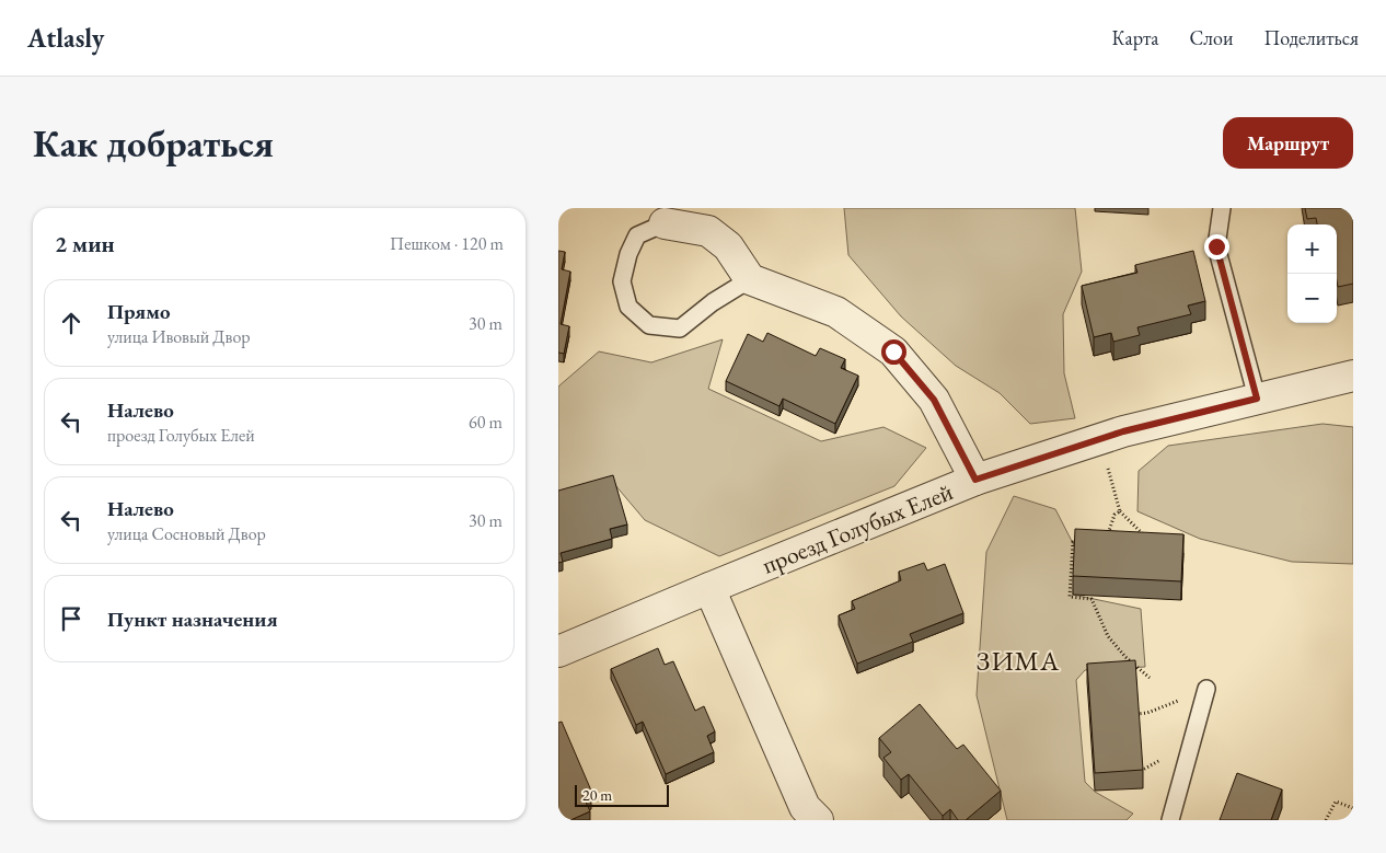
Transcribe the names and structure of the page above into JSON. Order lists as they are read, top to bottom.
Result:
{
  "streets": {
    "street": ["проезд Голубых Елей"]
  },
  "districts": ["ЗИМА"],
  "scale_bar": "20 m",
  "page": {
    "header": "Atlasly",
    "nav": ["Карта", "Слои", "Поделиться"],
    "buttons": "Маршрут",
    "title": "Как добраться",
    "heading": ["2 мин", "Пешком · 120 m"],
    "map_buttons": ["+", "−"],
    "list": [
      ["Прямо", "улица Ивовый Двор", "30 m"],
      ["Налево", "проезд Голубых Елей", "60 m"],
      ["Налево", "улица Сосновый Двор", "30 m"],
      "Пункт назначения"
    ],
    "scale": "20 m"
  }
}
